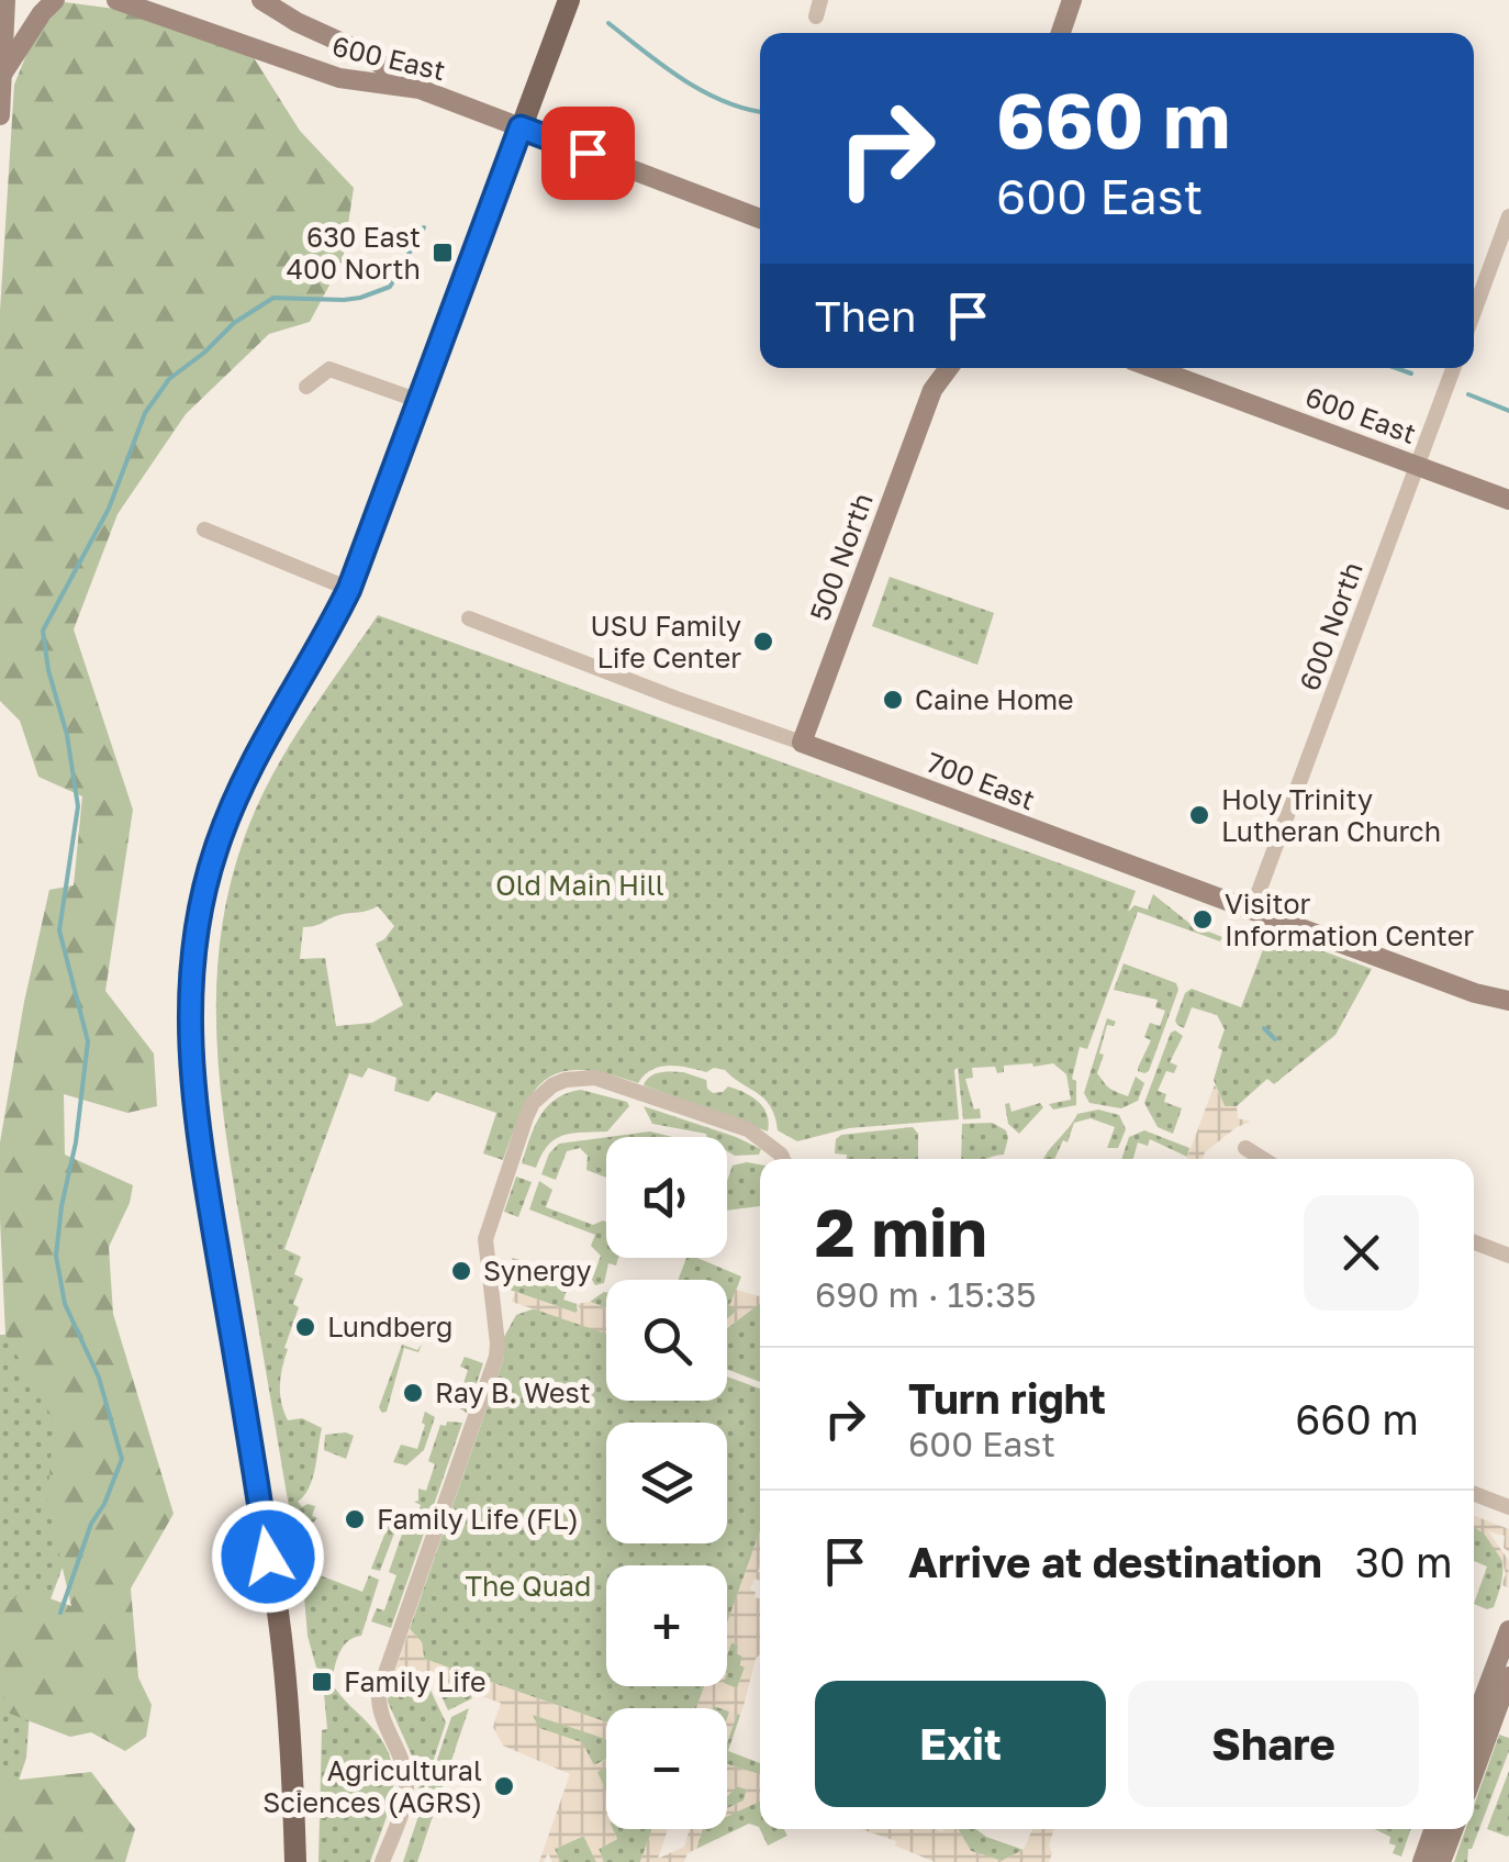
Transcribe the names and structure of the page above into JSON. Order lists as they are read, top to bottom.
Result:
{
  "streets": {
    "main road": ["600 East", "500 North", "700 East"],
    "street": ["600 North"]
  },
  "crossings": [
    ["600 East", "600 North"],
    ["500 North", "700 East"],
    ["600 North", "700 East"]
  ],
  "parks": ["Old Main Hill", "The Quad"],
  "places": {
    "transit": ["630 East 400 North", "Family Life"],
    "other": [
      "USU Family Life Center",
      "Caine Home",
      "Holy Trinity Lutheran Church",
      "Visitor Information Center",
      "Synergy",
      "Lundberg",
      "Ray B. West",
      "Family Life (FL)",
      "Agricultural Sciences (AGRS)"
    ]
  },
  "page": {
    "turn": ["660 m", "600 East"],
    "then": "Then",
    "map_buttons": ["+", "−"],
    "heading": ["2 min", "690 m · 15:35"],
    "list": [
      {
        "name": "Turn right",
        "note": "600 East",
        "value": "660 m"
      },
      {
        "name": "Arrive at destination",
        "value": "30 m"
      }
    ],
    "buttons": ["Exit", "Share"]
  }
}
